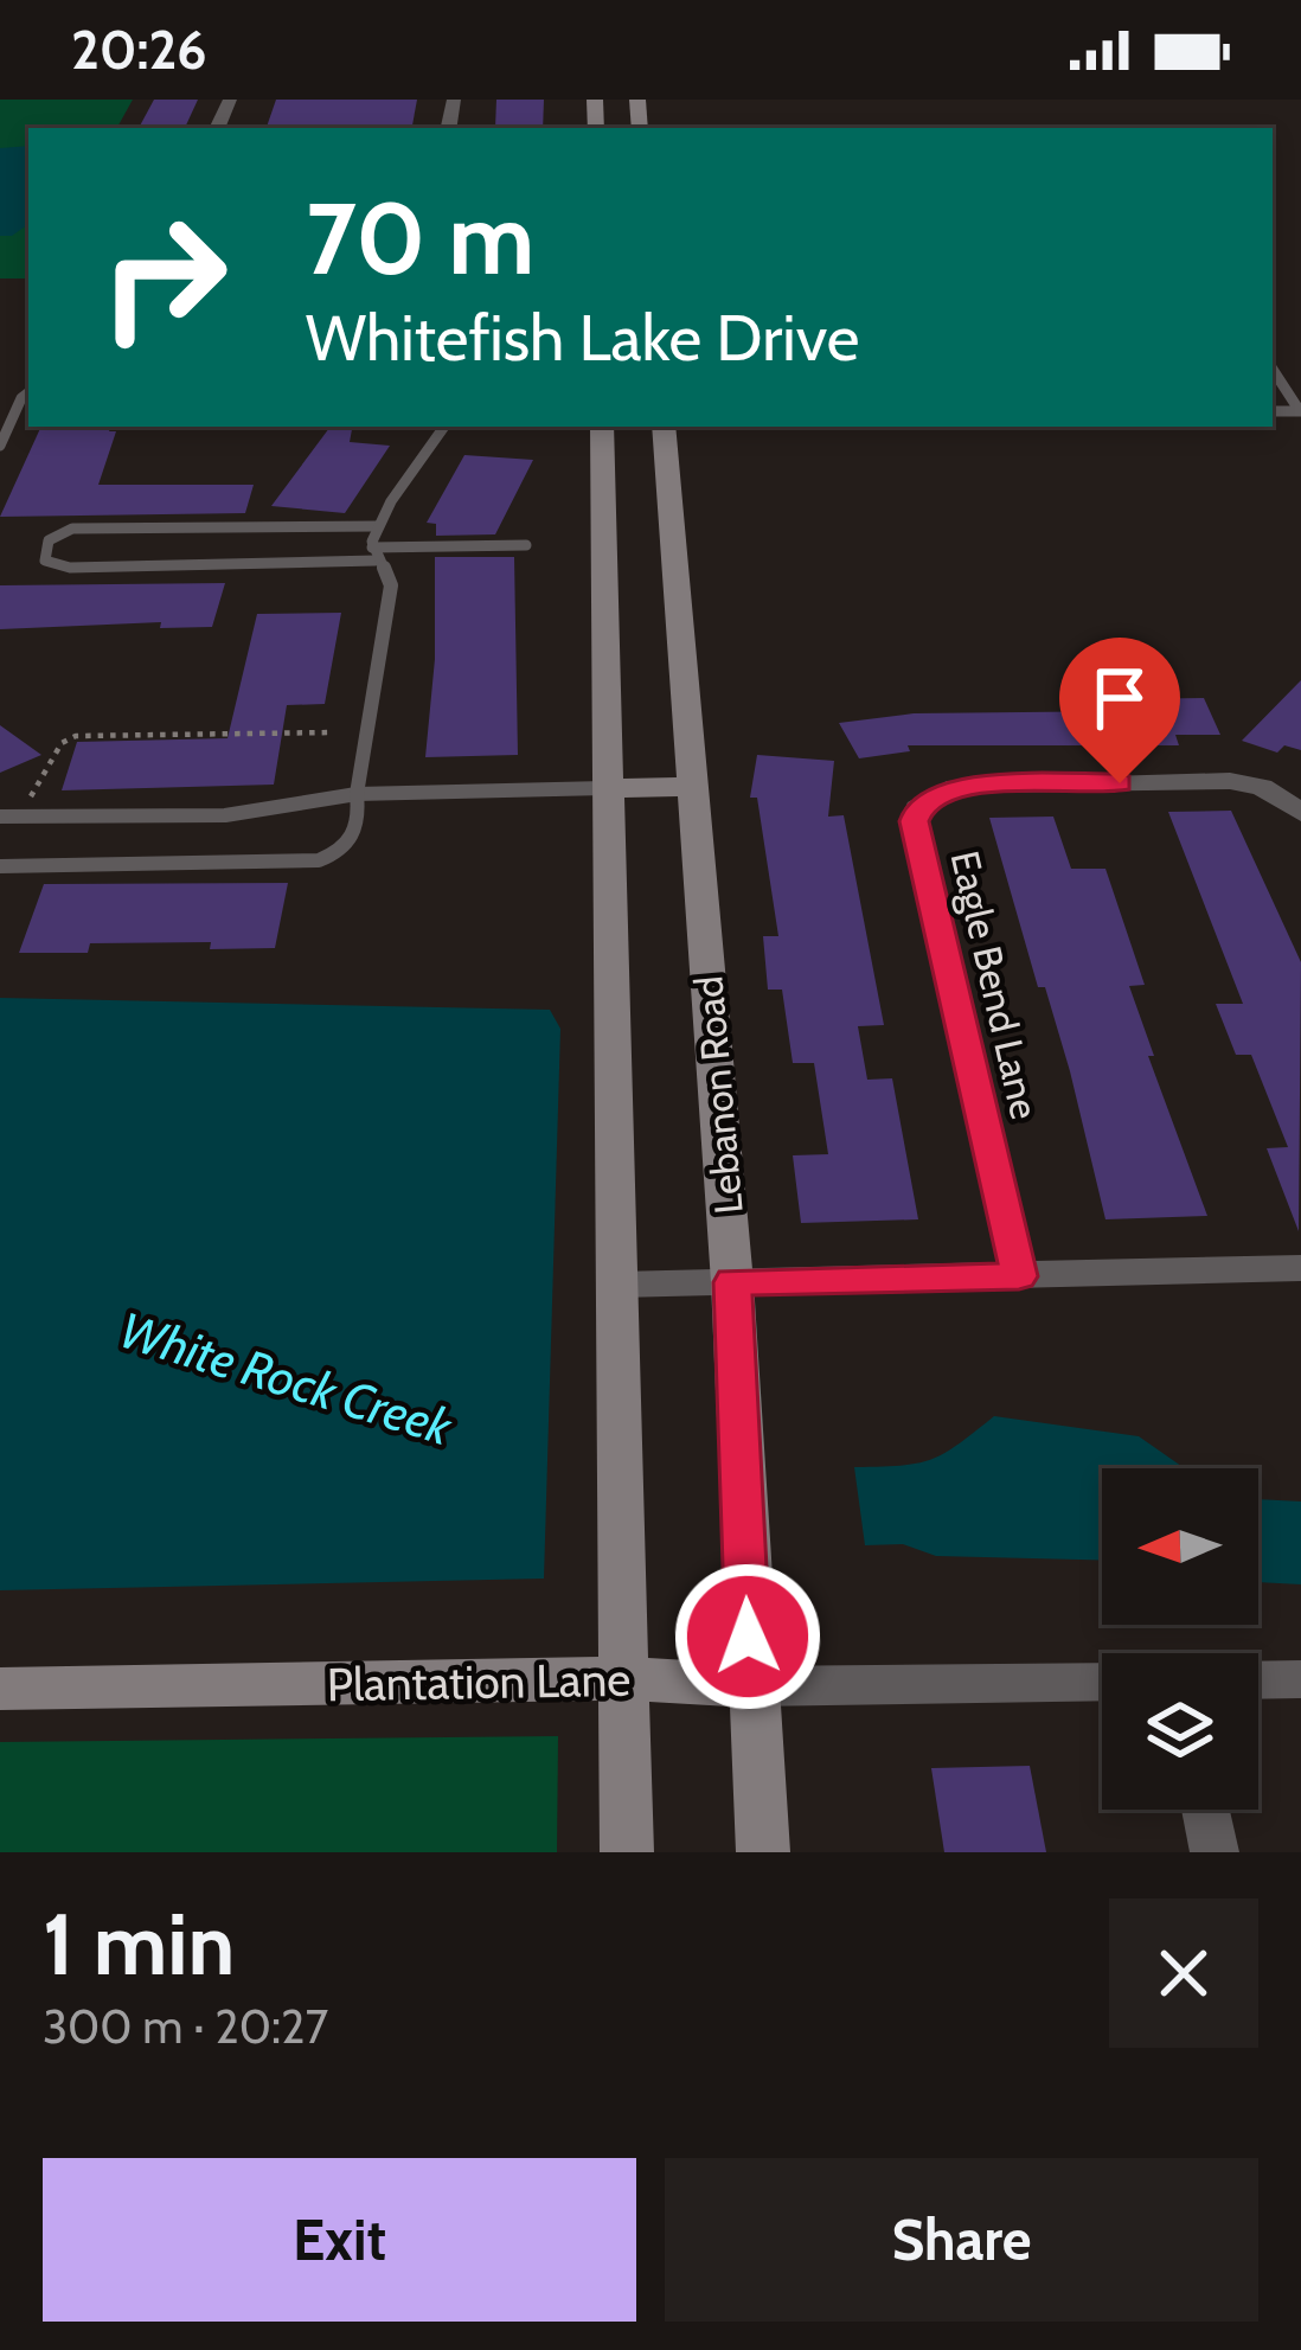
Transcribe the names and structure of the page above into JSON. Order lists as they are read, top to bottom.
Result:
{
  "streets": {
    "main road": ["Lebanon Road", "Plantation Lane"],
    "street": ["Eagle Bend Lane"]
  },
  "crossings": [
    ["Lebanon Road", "Plantation Lane"]
  ],
  "water": ["White Rock Creek"],
  "north": "left",
  "page": {
    "status": "20:26",
    "turn": ["70 m", "Whitefish Lake Drive"],
    "heading": ["1 min", "300 m · 20:27"],
    "buttons": ["Exit", "Share"]
  }
}
